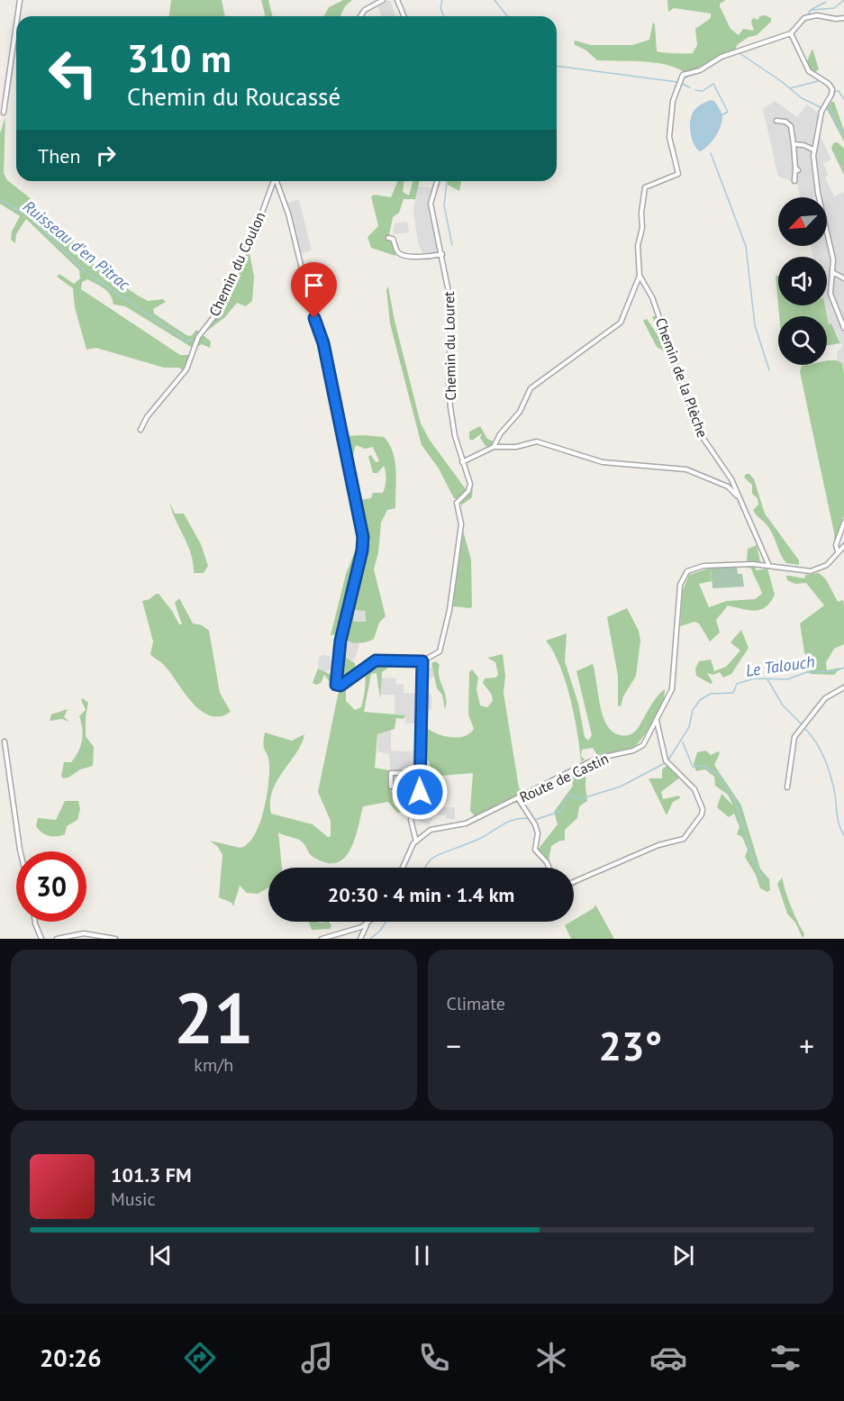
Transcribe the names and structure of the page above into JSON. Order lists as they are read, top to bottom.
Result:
{
  "streets": {
    "street": [
      "Chemin du Coulon",
      "Chemin du Louret",
      "Chemin de la Plèche",
      "Route de Castin"
    ]
  },
  "crossings": [
    ["Chemin de la Plèche", "Route de Castin"]
  ],
  "water": ["Ruisseau d'en Pitrac", "Le Talouch"],
  "north": "bottom left",
  "page": {
    "turn": ["310 m", "Chemin du Roucassé"],
    "then": "Then",
    "limit": "30",
    "trip": "20:30 · 4 min · 1.4 km",
    "tile": [
      ["21", "km/h"],
      "Climate"
    ],
    "heat": ["−", "23°", "+"],
    "song": ["101.3 FM", "Music"],
    "tabs": "20:26"
  }
}
